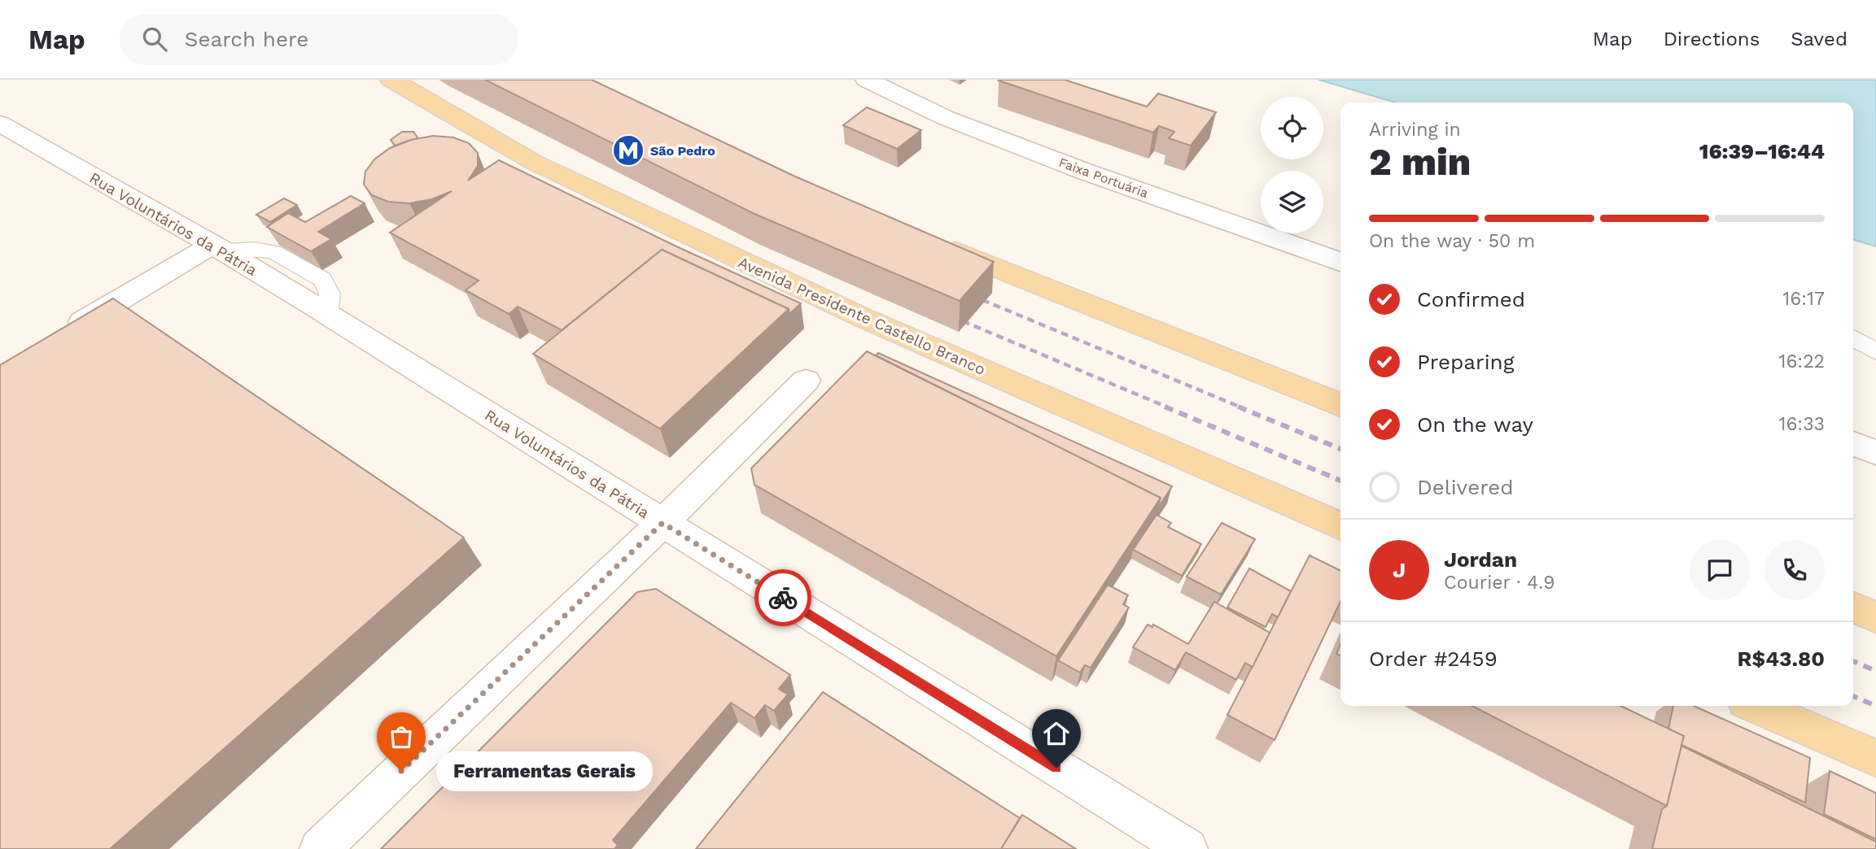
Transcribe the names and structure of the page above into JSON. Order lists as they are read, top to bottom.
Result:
{
  "streets": {
    "main road": ["Faixa Portuária", "Rua Voluntários da Pátria", "Avenida Presidente Castello Branco"]
  },
  "places": {
    "metro station": ["São Pedro"],
    "other": ["Ferramentas Gerais"]
  },
  "page": {
    "header": "Map",
    "search": "Search here",
    "nav": ["Map", "Directions", "Saved"],
    "heading": ["2 min", "Arriving in", "16:39–16:44"],
    "panel": [
      "Jordan",
      "Courier · 4.9",
      "Order #2459",
      "R$43.80"
    ],
    "bar": "On the way · 50 m",
    "list": [
      ["Confirmed", "16:17"],
      ["Preparing", "16:22"],
      ["On the way", "16:33"],
      "Delivered"
    ],
    "round": "J",
    "bubble": "Ferramentas Gerais"
  }
}
